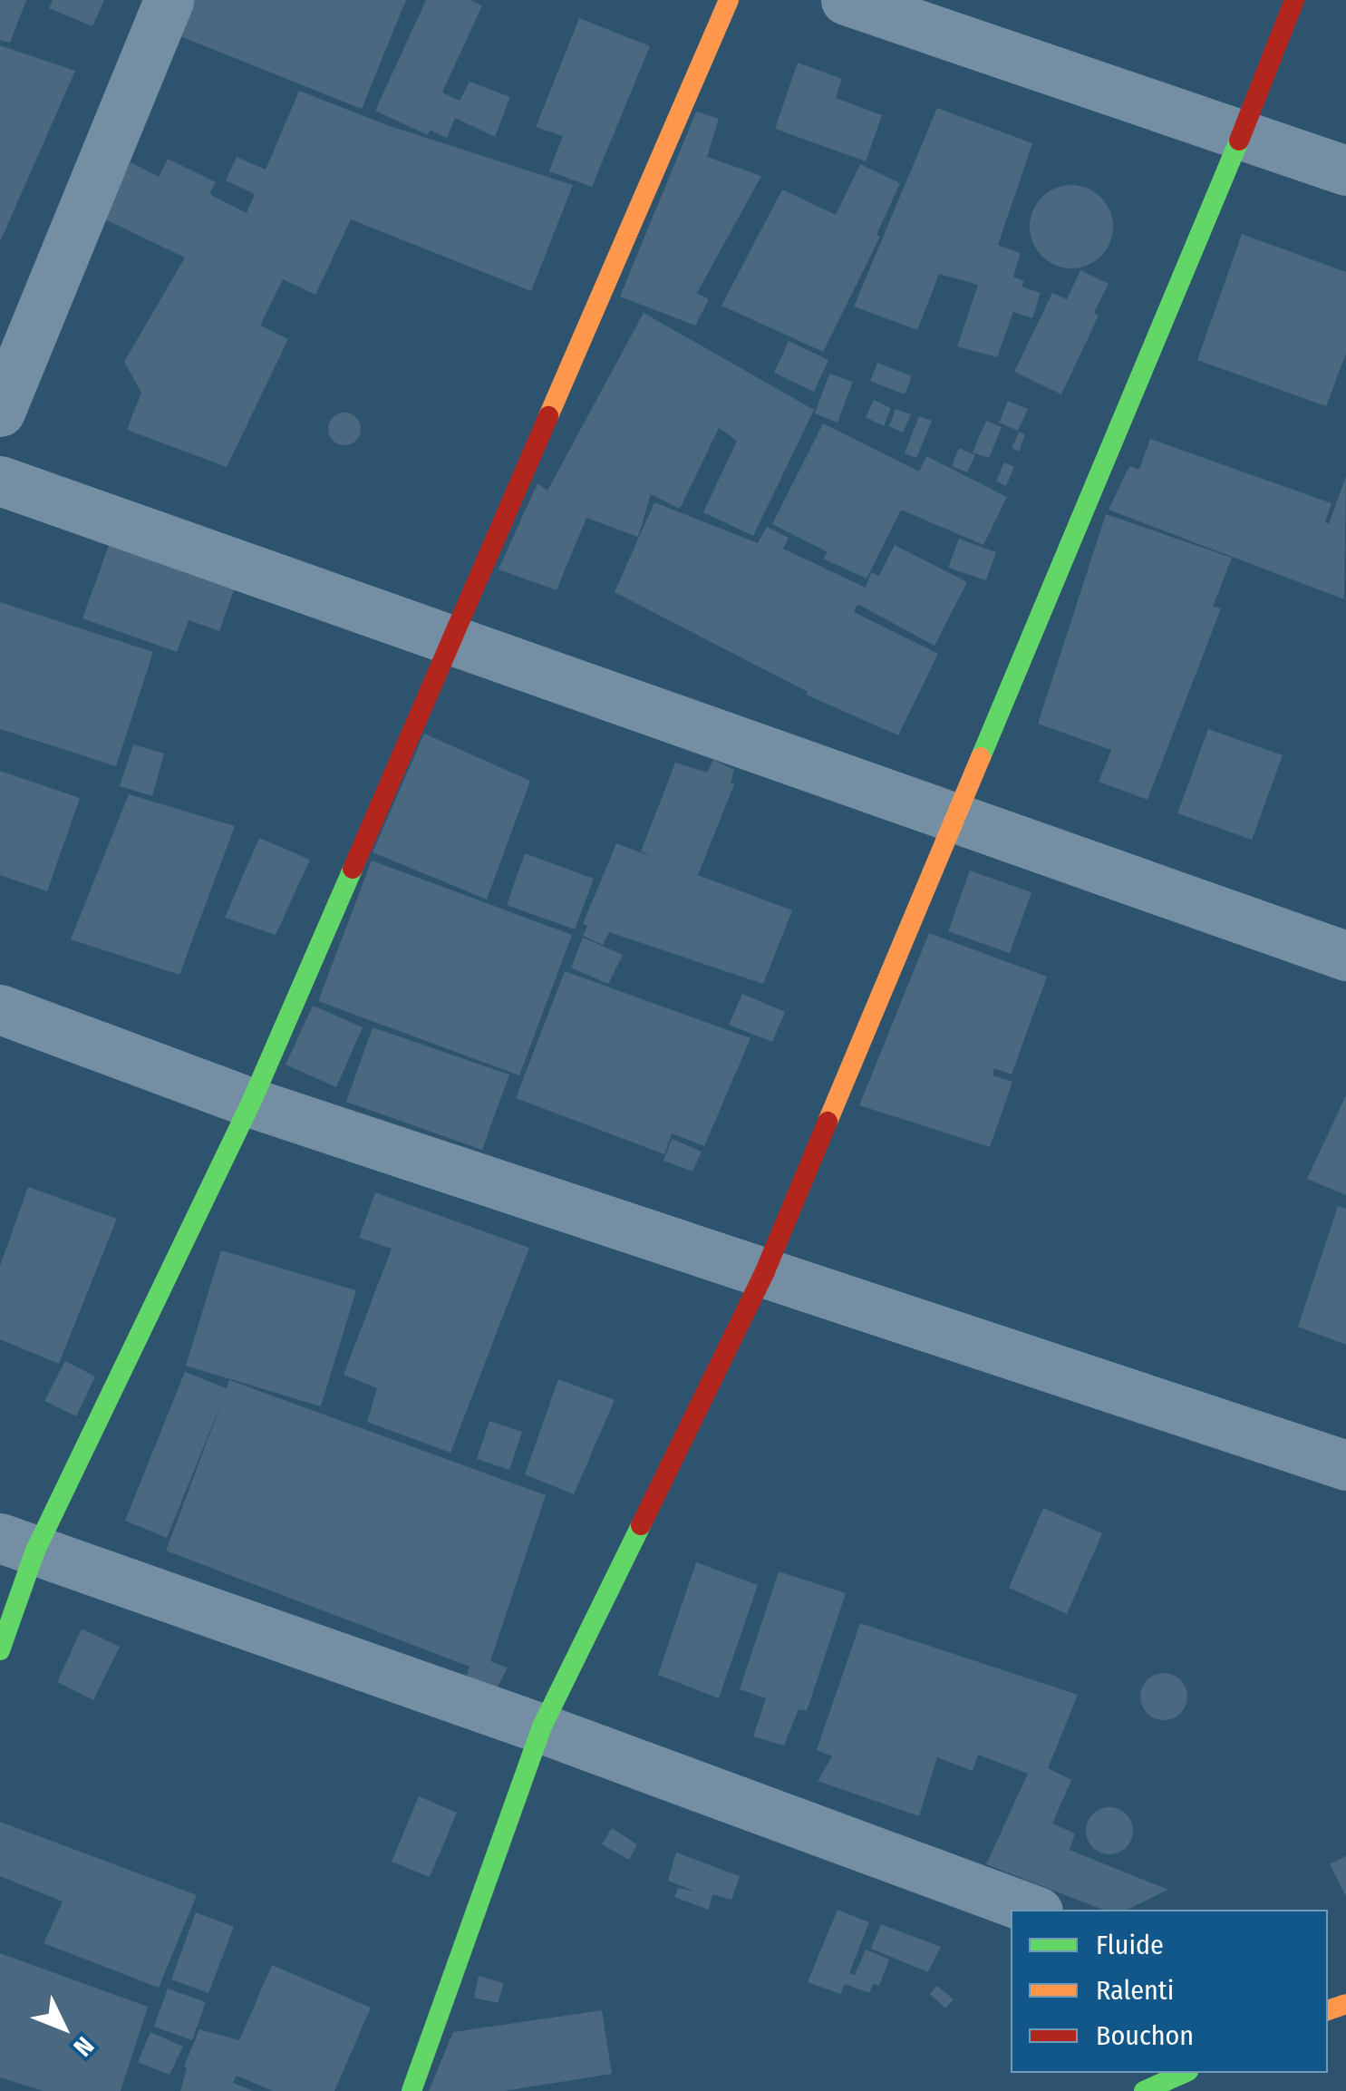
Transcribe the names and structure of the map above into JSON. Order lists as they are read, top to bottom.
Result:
{
  "legend": ["Fluide", "Ralenti", "Bouchon"],
  "north": "bottom right"
}
